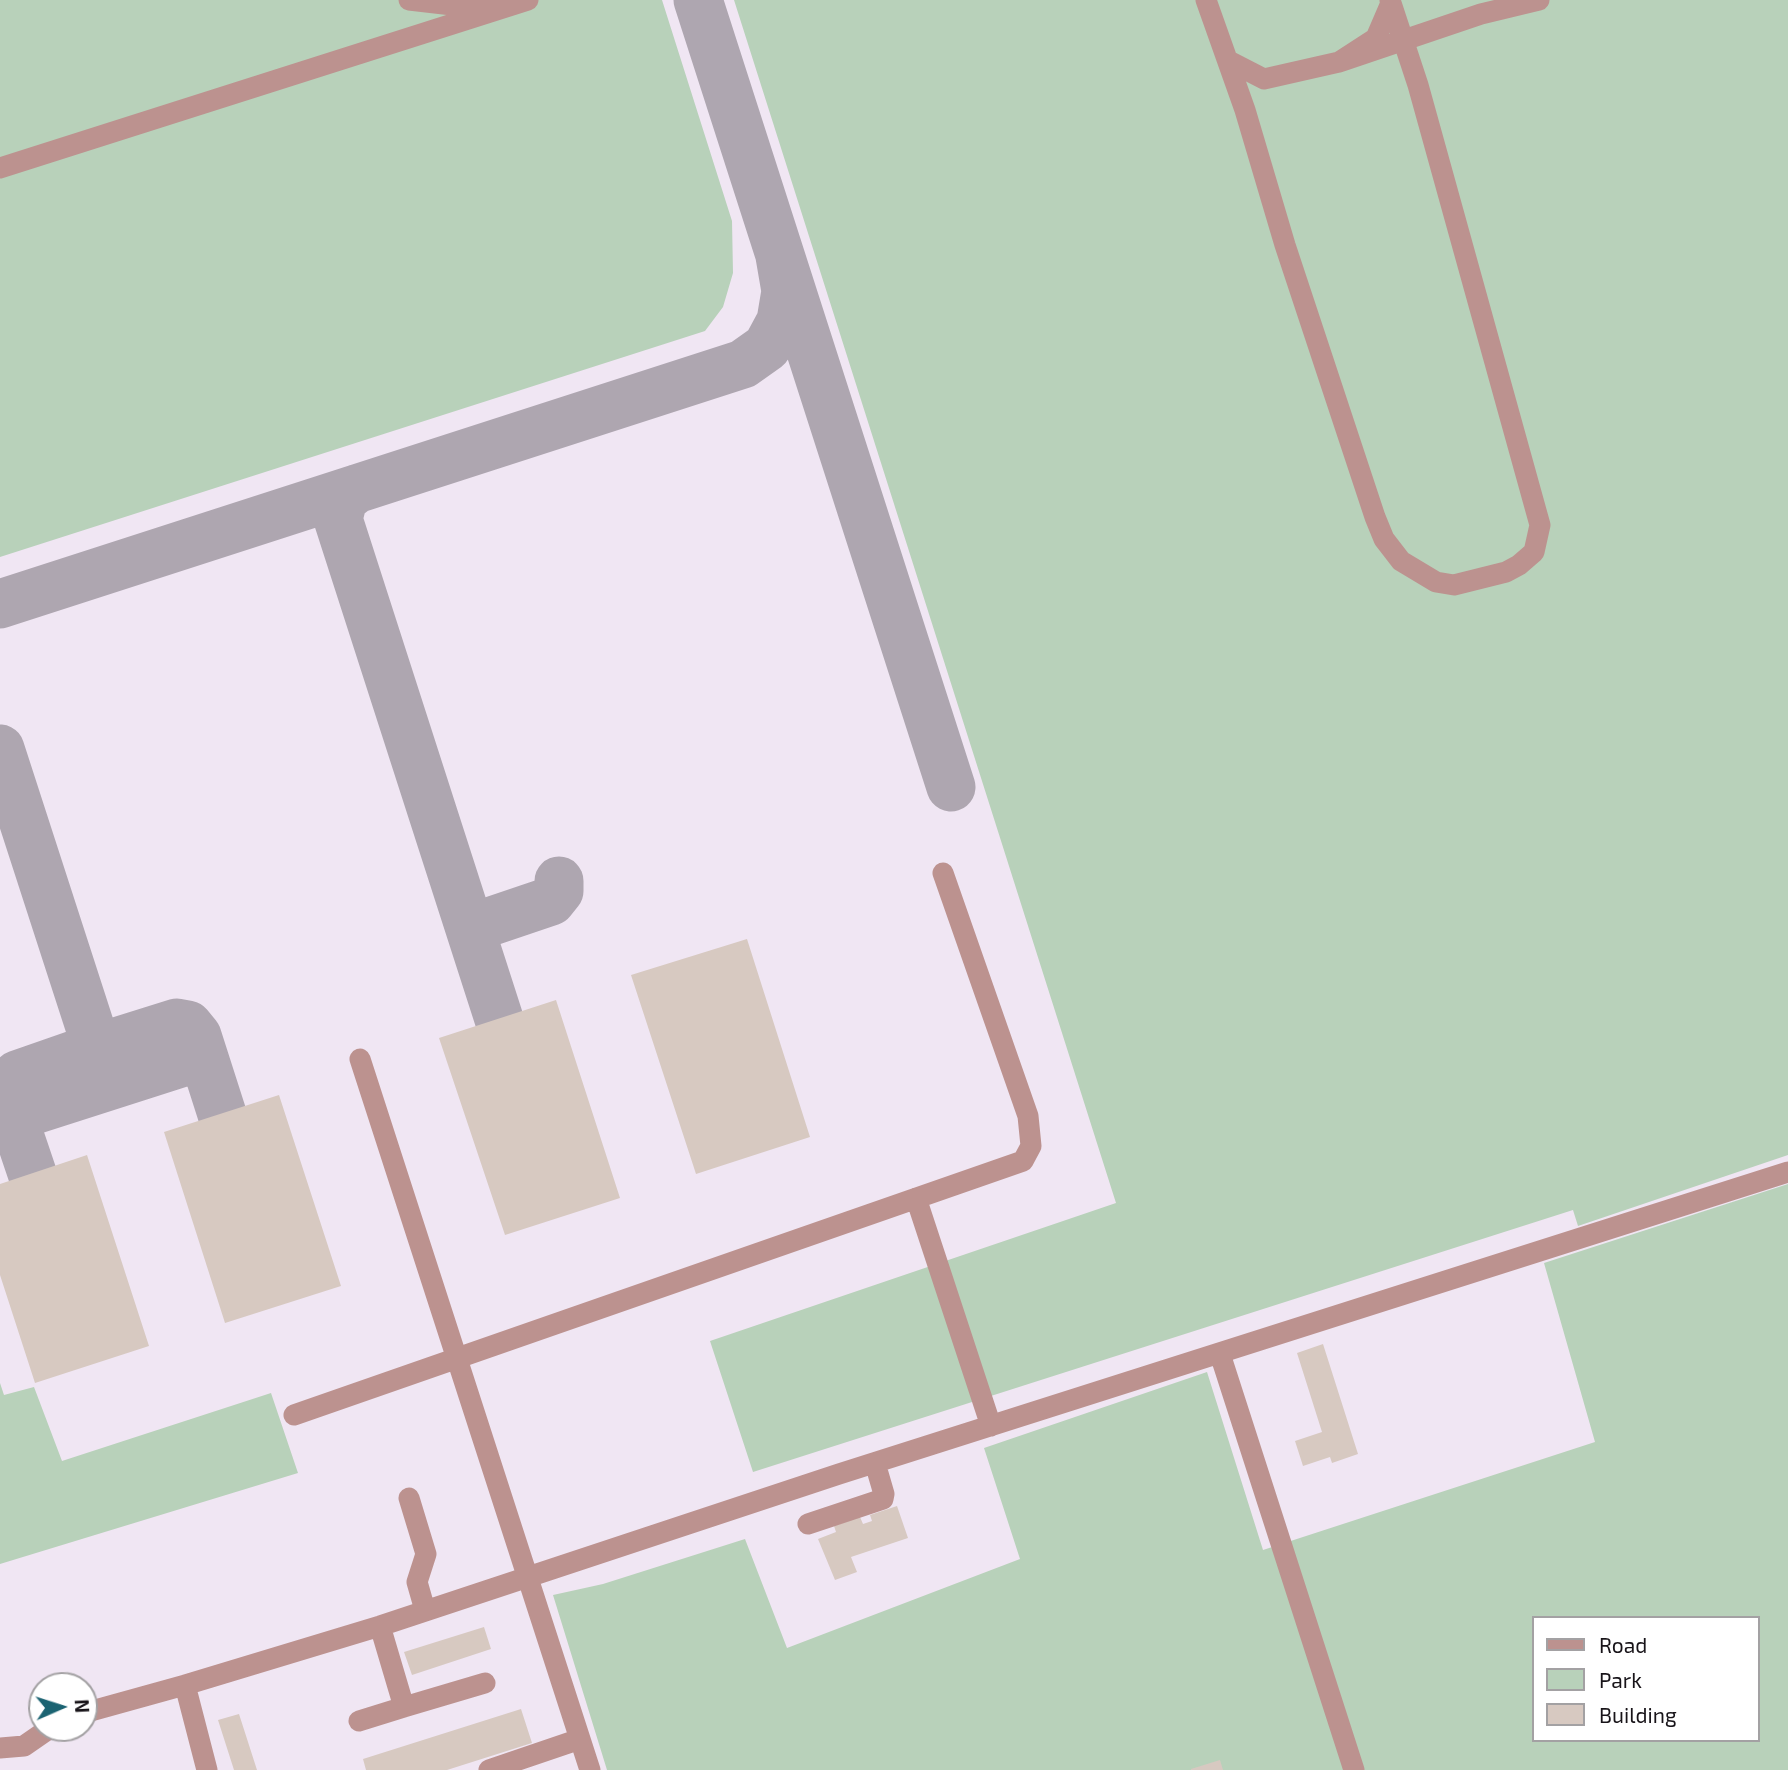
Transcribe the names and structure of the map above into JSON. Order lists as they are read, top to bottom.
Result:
{
  "legend": ["Road", "Park", "Building"],
  "north": "right"
}
